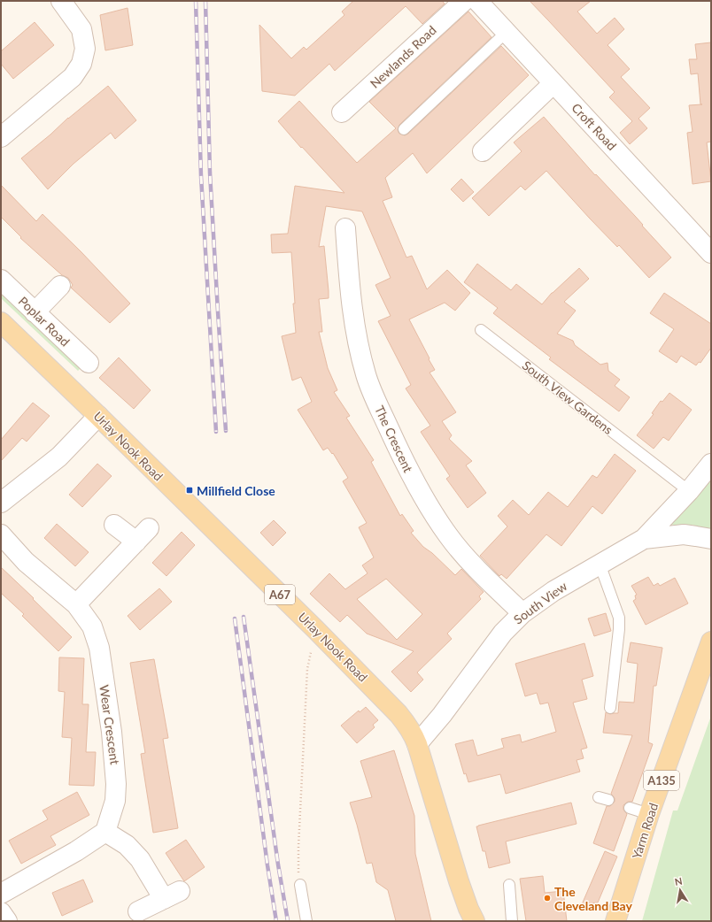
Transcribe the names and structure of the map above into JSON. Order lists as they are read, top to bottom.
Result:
{
  "streets": {
    "main road": [
      "Urlay Nook Road",
      "A67",
      "A135",
      "Yarm Road"
    ],
    "street": [
      "Newlands Road",
      "Croft Road",
      "Poplar Road",
      "The Crescent",
      "South View",
      "Wear Crescent"
    ],
    "lane": ["South View Gardens"]
  },
  "crossings": [
    ["The Crescent", "South View"],
    ["Urlay Nook Road", "South View"]
  ],
  "places": {
    "transit": ["Millfield Close"],
    "other": ["The Cleveland Bay"]
  },
  "north": "top"
}
